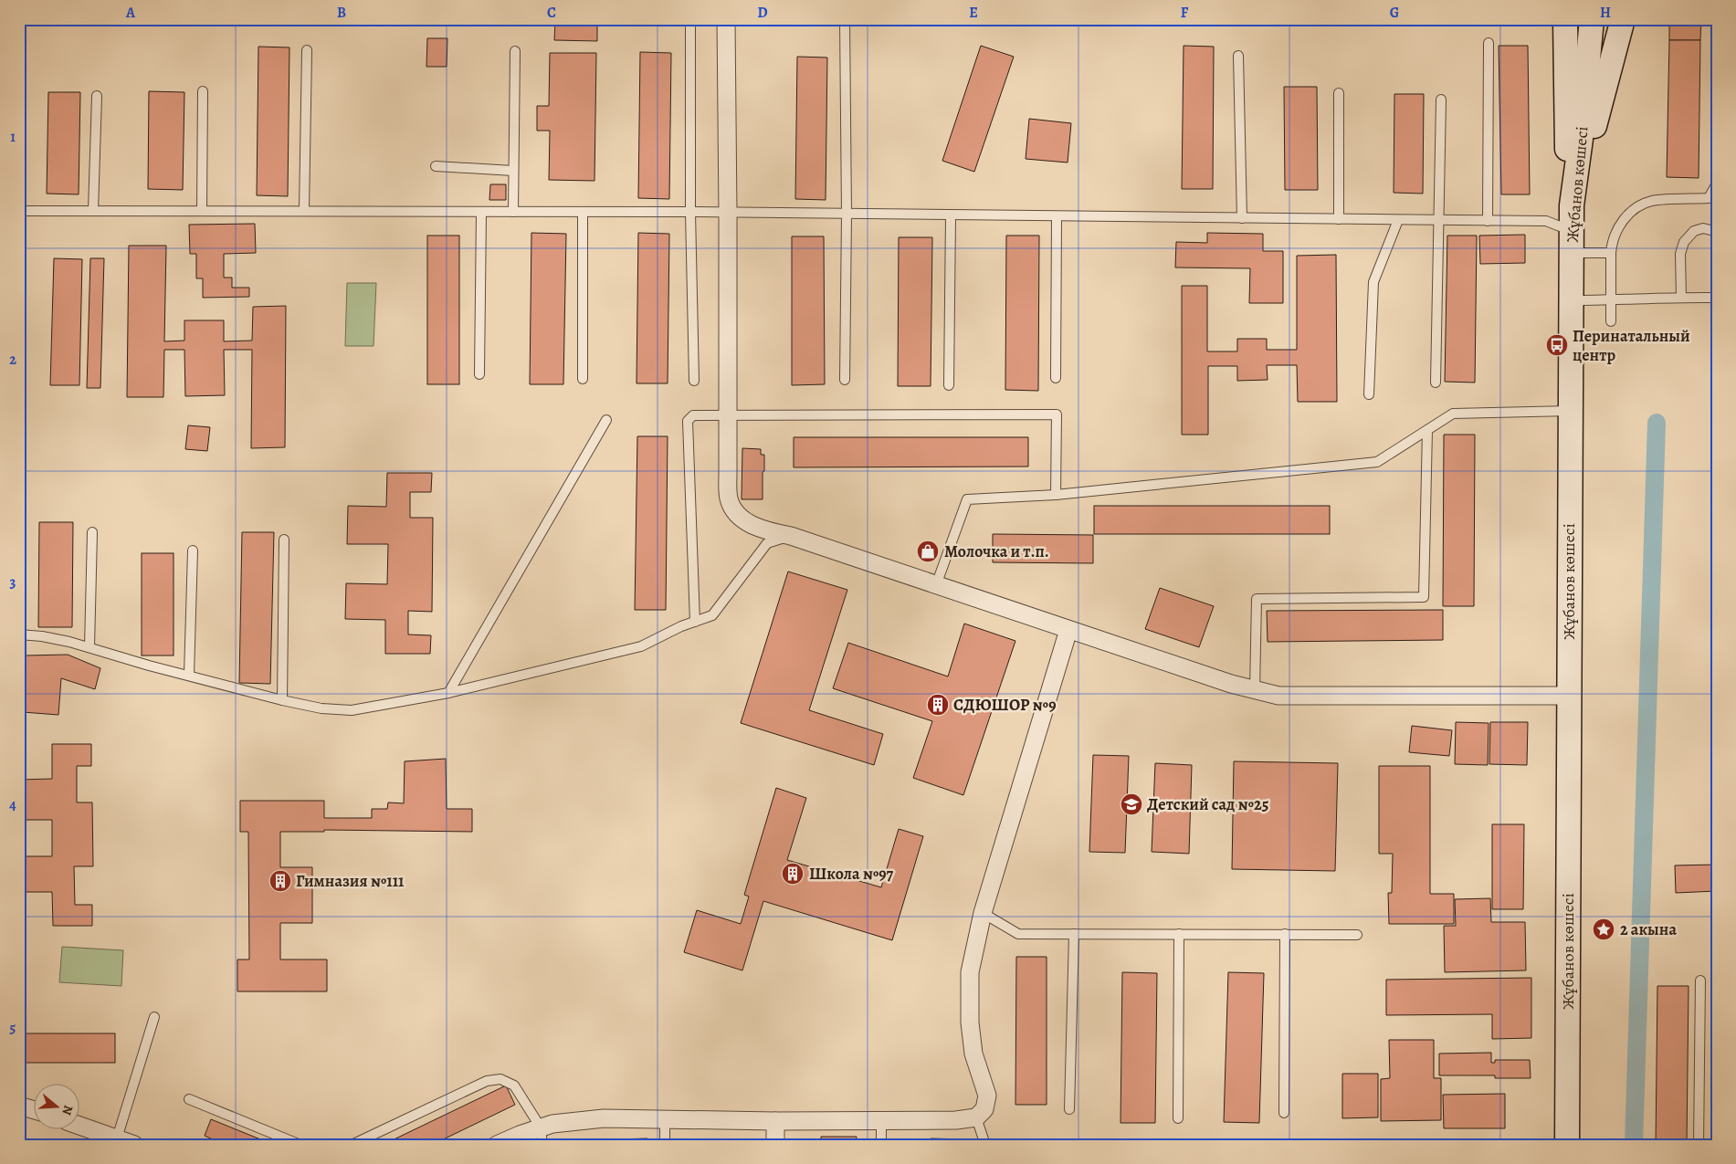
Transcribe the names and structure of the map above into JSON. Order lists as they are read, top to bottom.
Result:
{
  "streets": {
    "main road": ["Жұбанов көшесі"]
  },
  "places": {
    "bus stop": ["Перинатальный центр"],
    "shop": ["Молочка и т.п."],
    "building": ["СДЮШОР №9", "Школа №97", "Гимназия №111"],
    "school or university": ["Детский сад №25"],
    "place": ["2 акына"]
  },
  "north": "right",
  "grid": {
    "columns": [
      "A",
      "B",
      "C",
      "D",
      "E",
      "F",
      "G",
      "H"
    ],
    "rows": [
      "1",
      "2",
      "3",
      "4",
      "5"
    ]
  }
}
